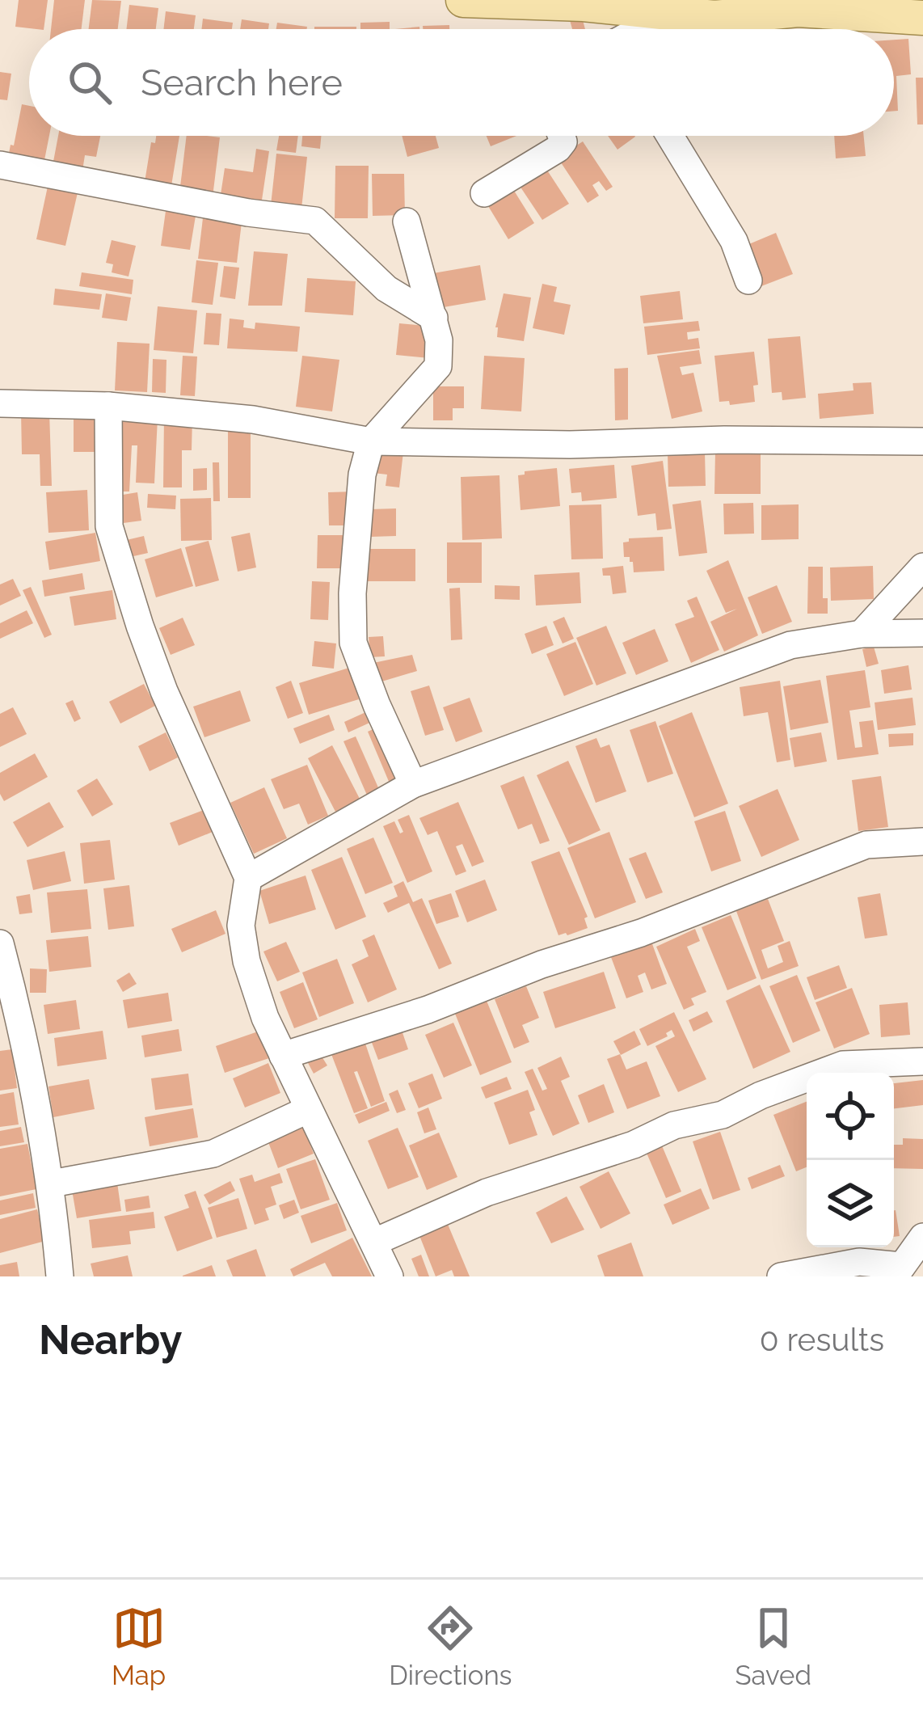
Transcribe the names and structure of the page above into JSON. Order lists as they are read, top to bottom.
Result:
{
  "page": {
    "search": "Search here",
    "heading": ["Nearby", "0 results"],
    "nav": ["Map", "Directions", "Saved"]
  }
}
